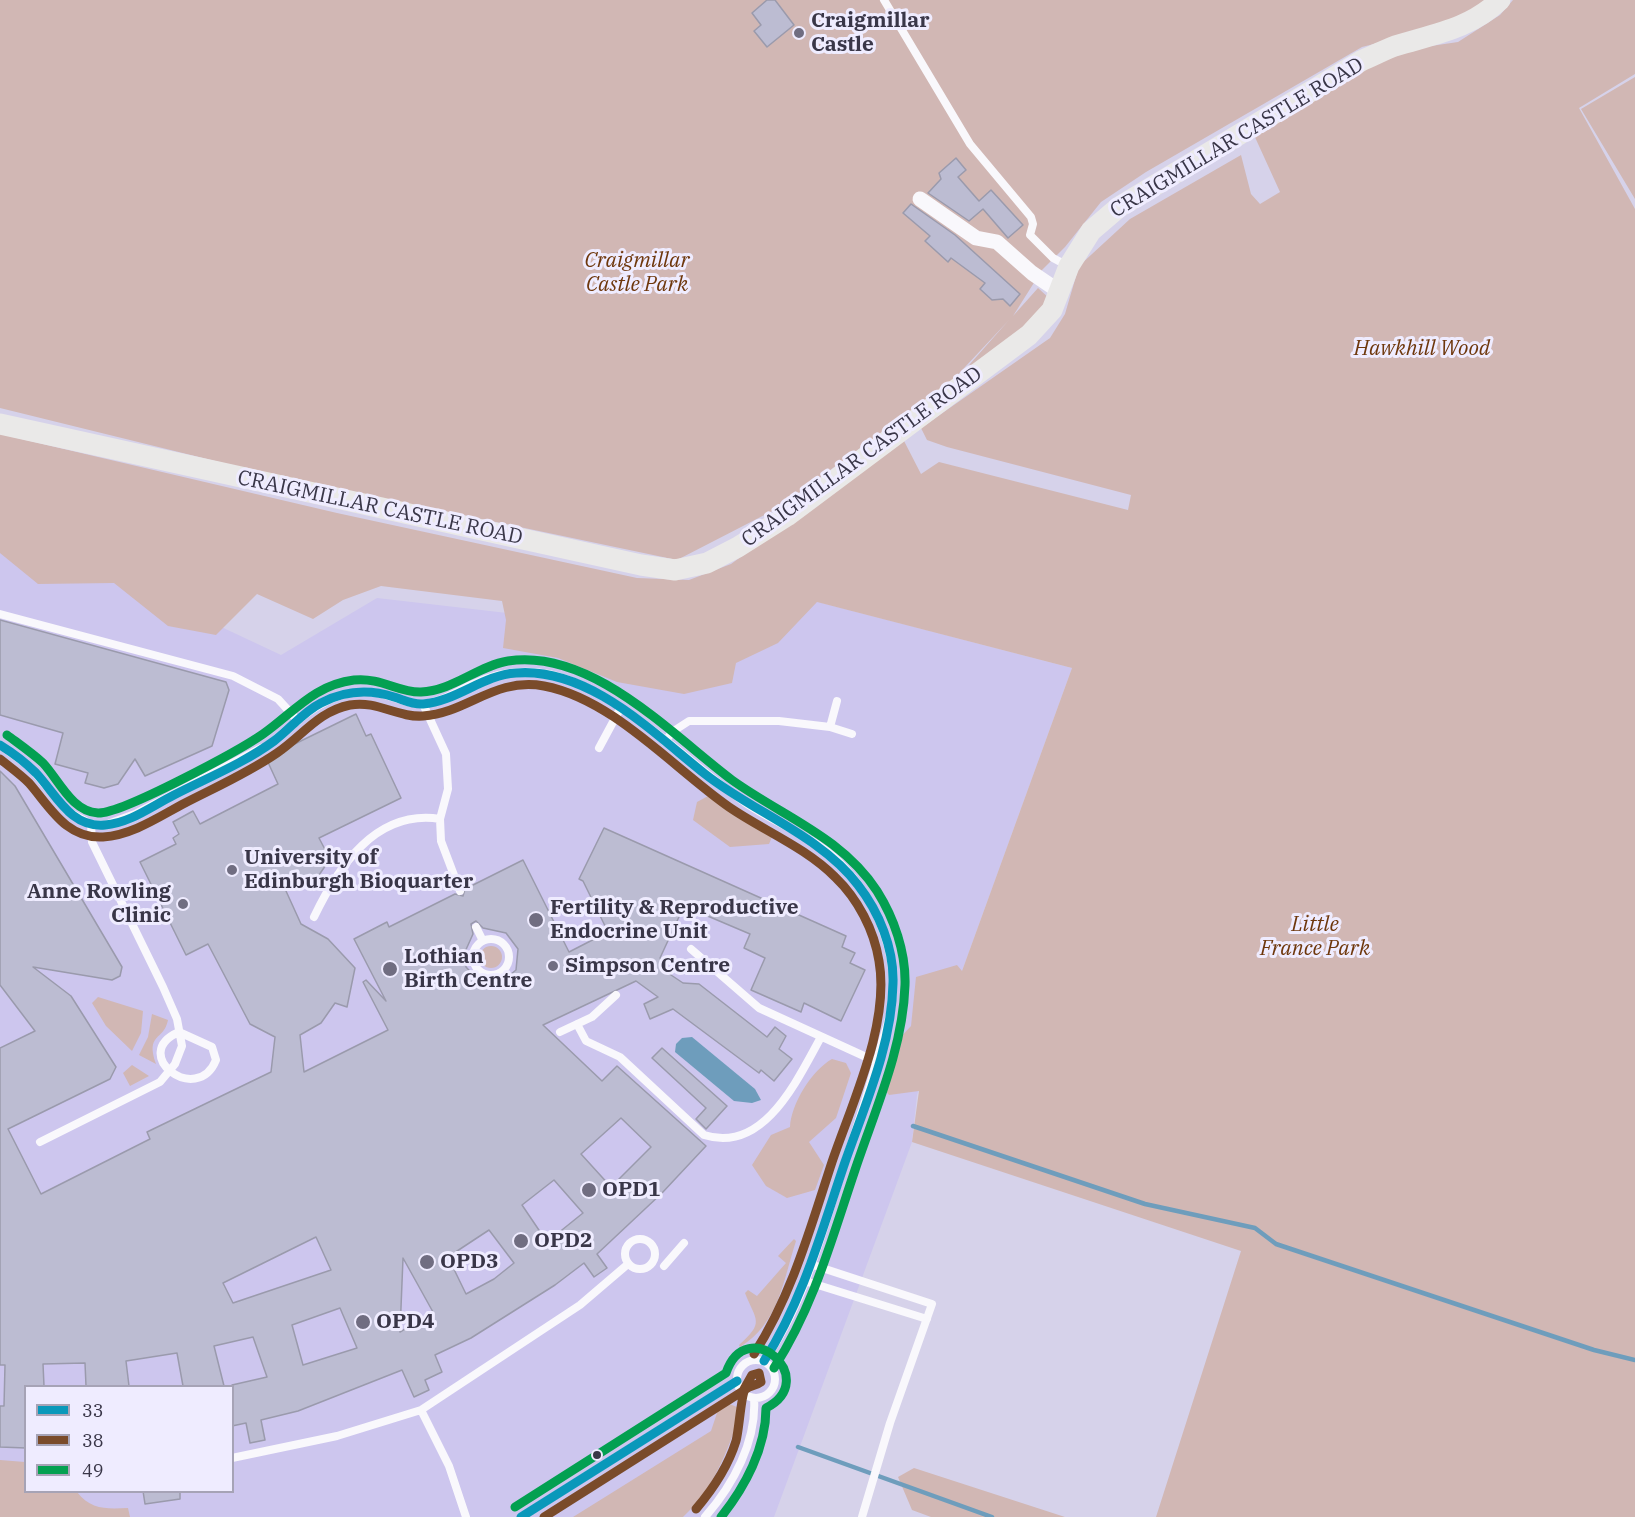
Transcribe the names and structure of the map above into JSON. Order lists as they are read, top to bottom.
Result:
{
  "streets": {
    "street": ["CRAIGMILLAR CASTLE ROAD"]
  },
  "parks": ["Craigmillar Castle Park", "Hawkhill Wood", "Little France Park"],
  "places": [
    "Craigmillar Castle",
    "University of Edinburgh Bioquarter",
    "Anne Rowling Clinic",
    "Fertility & Reproductive Endocrine Unit",
    "Simpson Centre",
    "Lothian Birth Centre",
    "OPD1",
    "OPD2",
    "OPD3",
    "OPD4"
  ],
  "lines": ["transit line 49", "transit line 33", "transit line 38"],
  "legend": ["33", "38", "49"]
}
